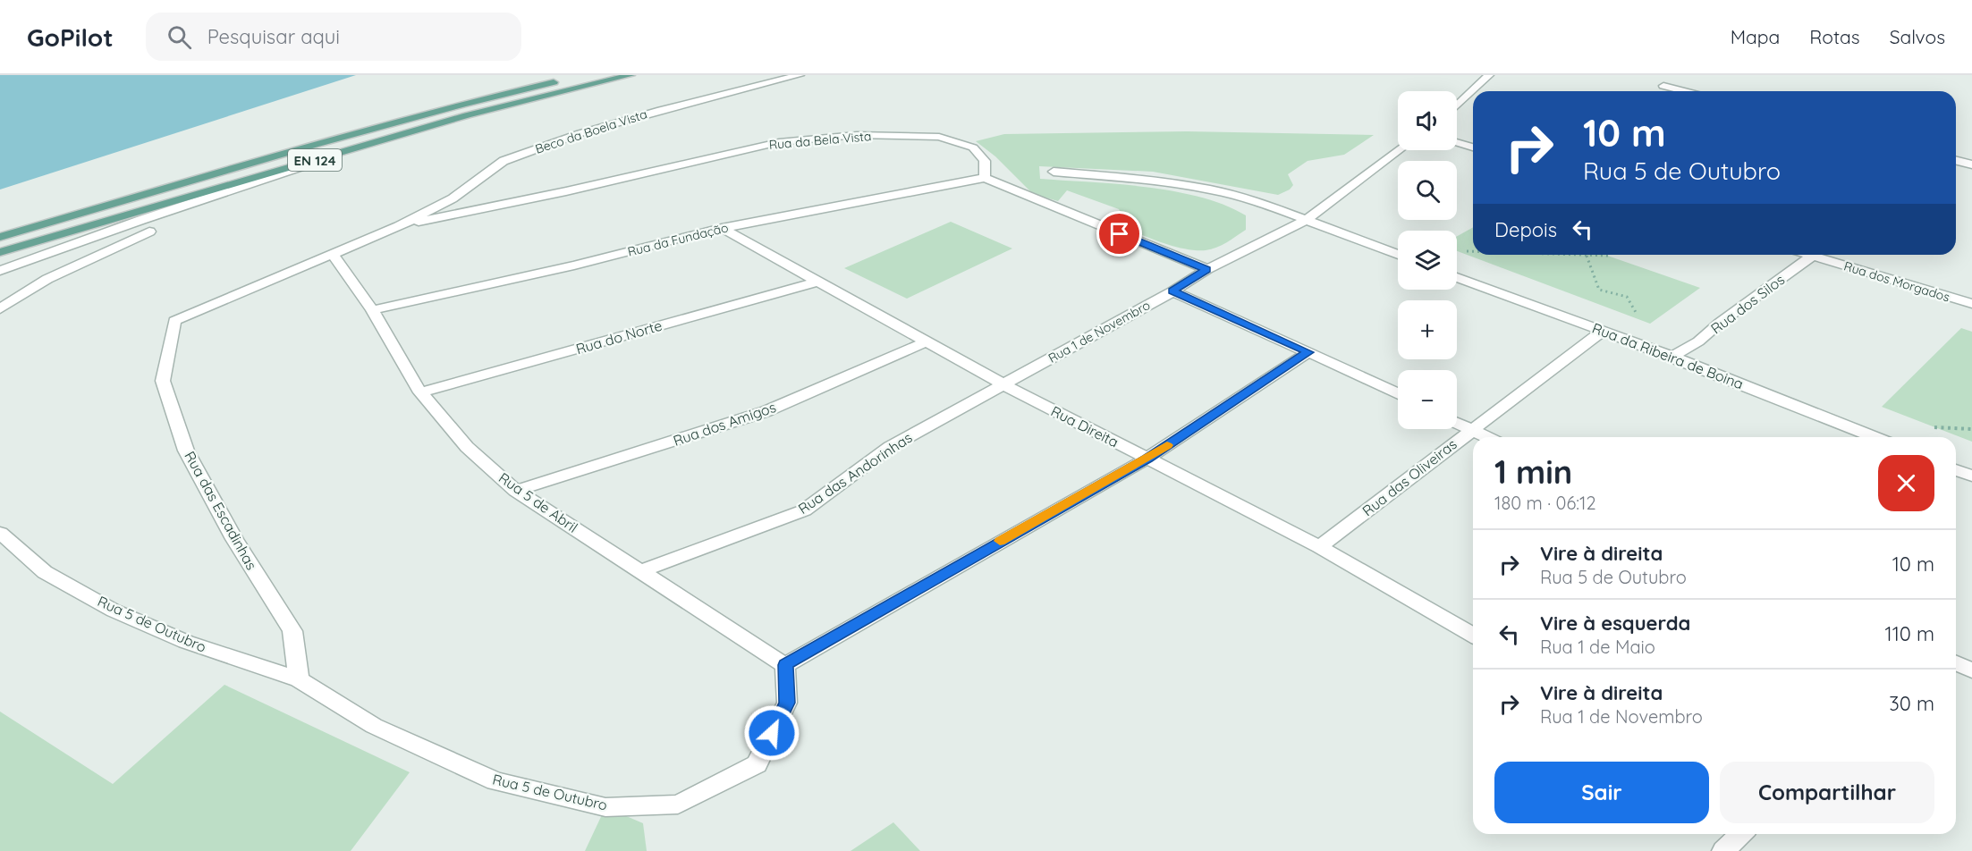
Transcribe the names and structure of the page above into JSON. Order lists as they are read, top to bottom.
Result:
{
  "streets": {
    "main road": ["EN 124"],
    "street": [
      "Beco da Boela Vista",
      "Rua da Bela Vista",
      "Rua da Fundação",
      "Rua dos Morgados",
      "Rua dos Silos",
      "Rua 1 de Novembro",
      "Rua do Norte",
      "Rua da Ribeira de Boina",
      "Rua dos Amigos",
      "Rua Direita",
      "Rua das Andorinhas",
      "Rua das Oliveiras",
      "Rua 5 de Abril",
      "Rua das Escadinhas",
      "Rua 5 de Outubro"
    ]
  },
  "crossings": [
    ["Beco da Boela Vista", "Rua da Bela Vista"],
    ["Beco da Boela Vista", "Rua das Escadinhas"],
    ["Rua da Bela Vista", "Rua da Fundação"],
    ["Rua da Bela Vista", "Rua das Escadinhas"],
    ["Rua da Fundação", "Rua Direita"],
    ["Rua da Fundação", "Rua 5 de Abril"],
    ["Rua dos Silos", "Rua da Ribeira de Boina"],
    ["Rua 1 de Novembro", "Rua Direita"],
    ["Rua 1 de Novembro", "Rua das Andorinhas"],
    ["Rua do Norte", "Rua Direita"],
    ["Rua do Norte", "Rua 5 de Abril"],
    ["Rua da Ribeira de Boina", "Rua das Oliveiras"],
    ["Rua dos Amigos", "Rua Direita"],
    ["Rua dos Amigos", "Rua 5 de Abril"],
    ["Rua Direita", "Rua das Andorinhas"],
    ["Rua Direita", "Rua das Oliveiras"],
    ["Rua das Andorinhas", "Rua 5 de Abril"],
    ["Rua 5 de Abril", "Rua das Escadinhas"],
    ["Rua 5 de Abril", "Rua 5 de Outubro"],
    ["Rua das Escadinhas", "Rua 5 de Outubro"]
  ],
  "page": {
    "header": "GoPilot",
    "search": "Pesquisar aqui",
    "nav": ["Mapa", "Rotas", "Salvos"],
    "map_buttons": ["+", "−"],
    "turn": ["10 m", "Rua 5 de Outubro"],
    "then": "Depois",
    "heading": ["1 min", "180 m · 06:12"],
    "list": [
      {
        "name": "Vire à direita",
        "note": "Rua 5 de Outubro",
        "value": "10 m"
      },
      {
        "name": "Vire à esquerda",
        "note": "Rua 1 de Maio",
        "value": "110 m"
      },
      {
        "name": "Vire à direita",
        "note": "Rua 1 de Novembro",
        "value": "30 m"
      }
    ],
    "buttons": ["Sair", "Compartilhar"]
  }
}
